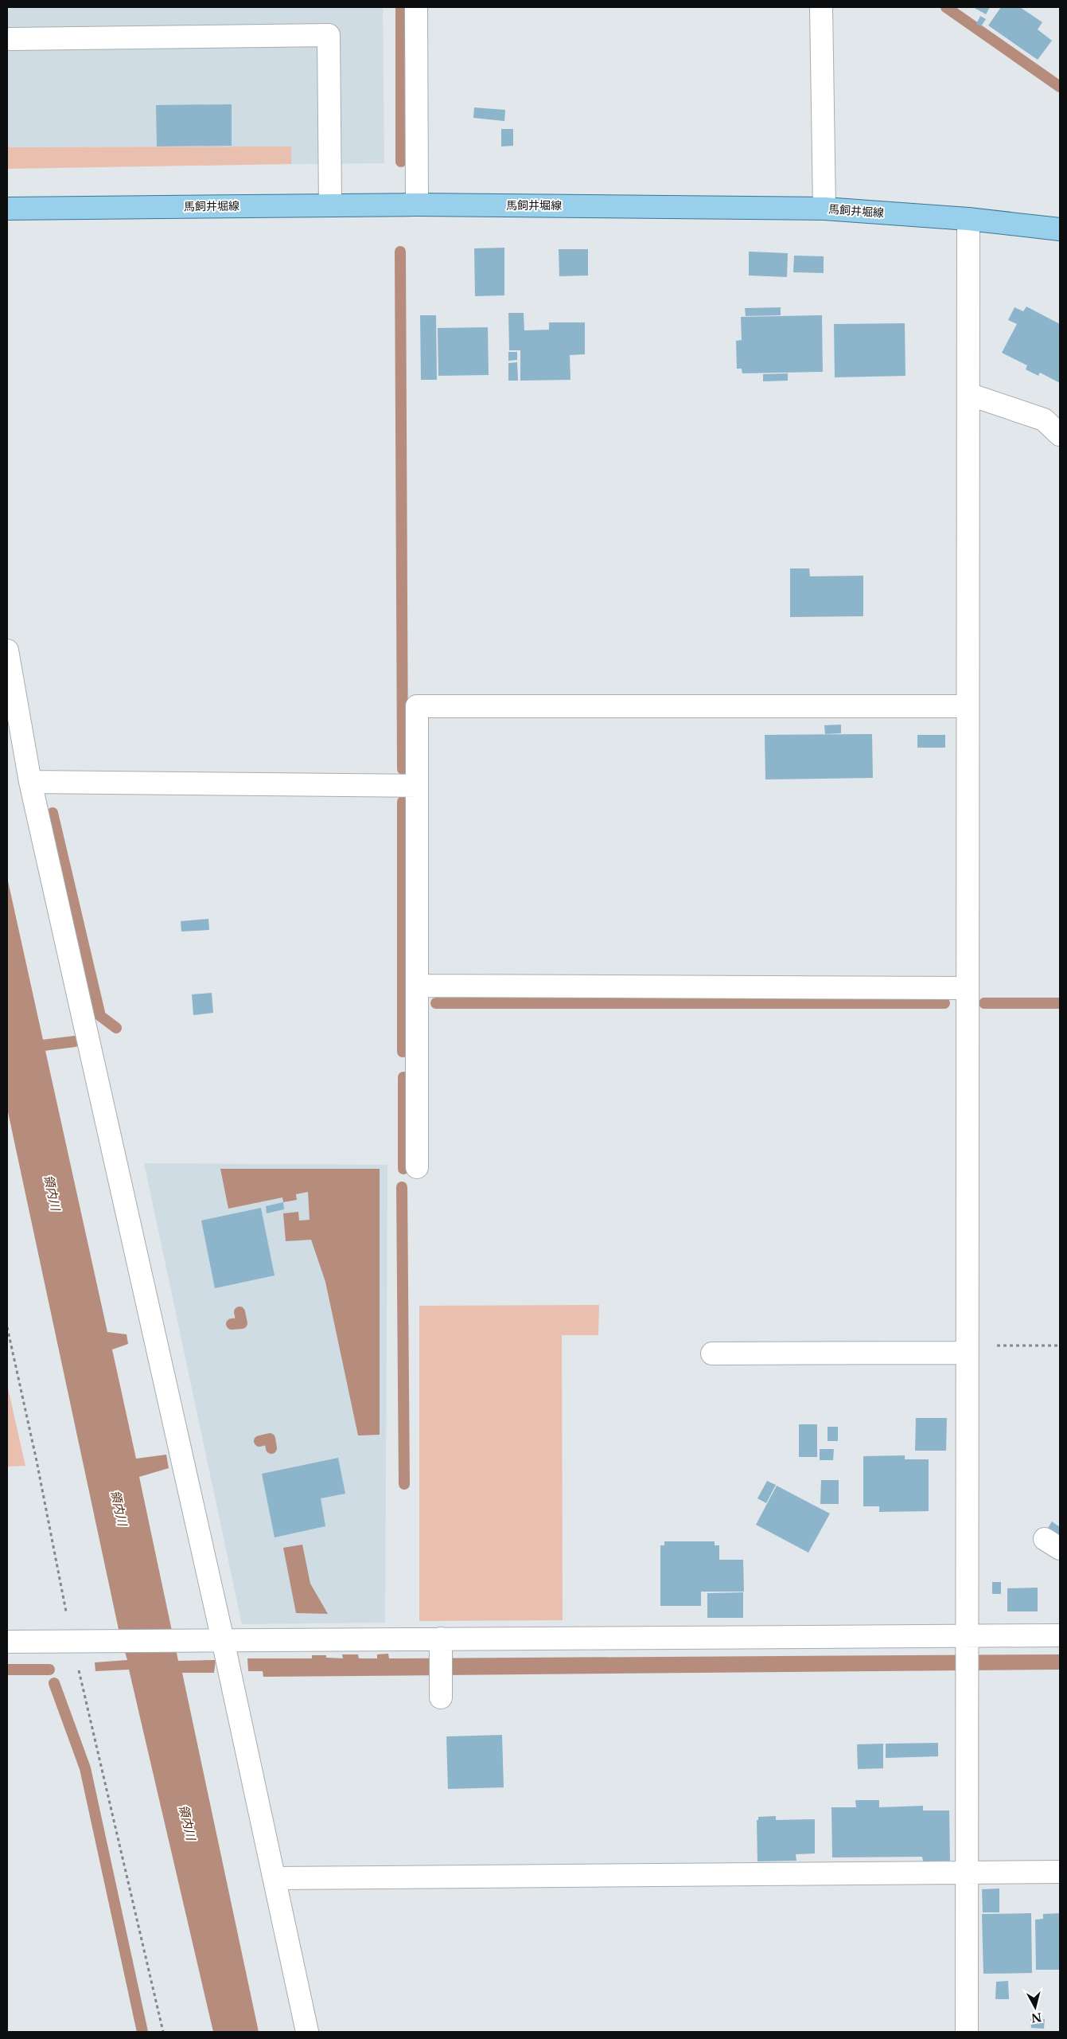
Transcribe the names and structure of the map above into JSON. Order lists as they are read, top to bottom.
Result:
{
  "streets": {
    "main road": ["馬飼井堀線"]
  },
  "water": ["領内川"],
  "north": "bottom"
}
